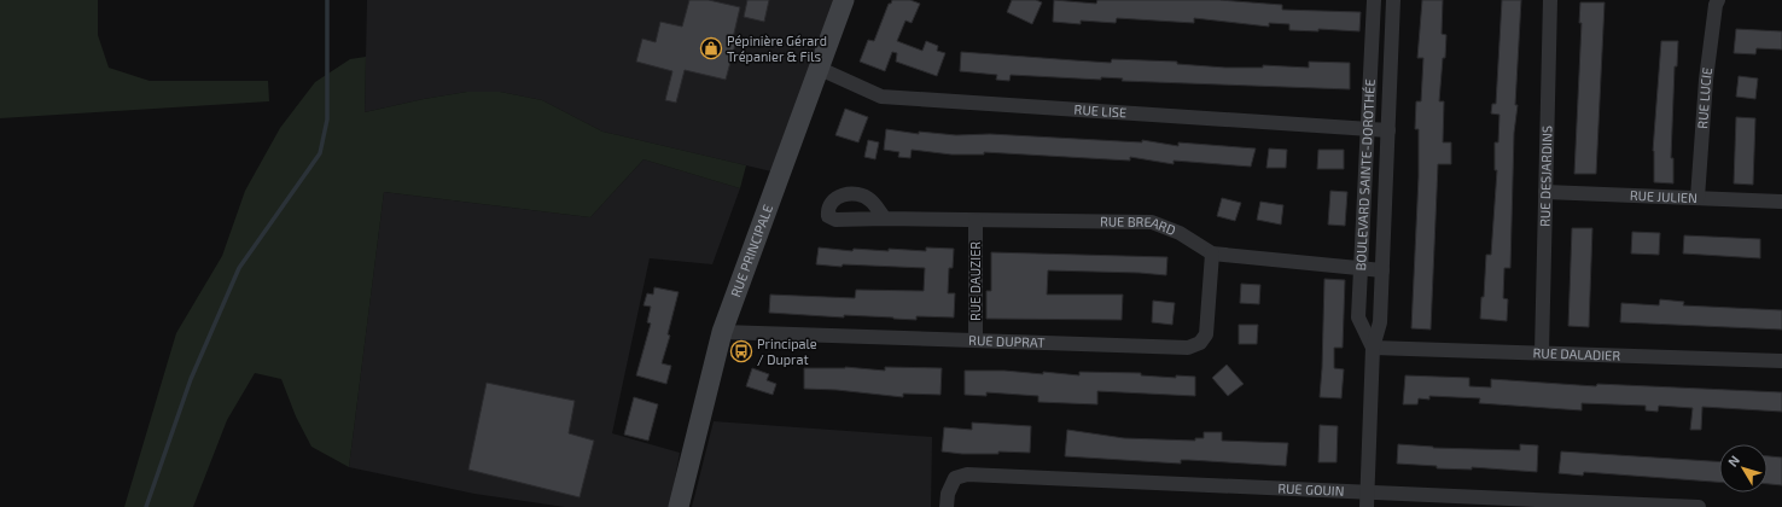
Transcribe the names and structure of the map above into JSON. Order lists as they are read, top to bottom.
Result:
{
  "streets": {
    "street": [
      "RUE LUCIE",
      "RUE LISE",
      "BOULEVARD SAINTE-DOROTHÉE",
      "RUE DESJARDINS",
      "RUE JULIEN",
      "RUE BREARD",
      "RUE PRINCIPALE",
      "RUE DAUZIER",
      "RUE DUPRAT",
      "RUE DALADIER",
      "RUE GOUIN"
    ]
  },
  "crossings": [
    ["RUE LUCIE", "RUE JULIEN"],
    ["RUE LISE", "BOULEVARD SAINTE-DOROTHÉE"],
    ["RUE LISE", "RUE PRINCIPALE"],
    ["BOULEVARD SAINTE-DOROTHÉE", "RUE BREARD"],
    ["BOULEVARD SAINTE-DOROTHÉE", "RUE DALADIER"],
    ["BOULEVARD SAINTE-DOROTHÉE", "RUE GOUIN"],
    ["RUE DESJARDINS", "RUE JULIEN"],
    ["RUE DESJARDINS", "RUE DALADIER"],
    ["RUE BREARD", "RUE DAUZIER"],
    ["RUE BREARD", "RUE DUPRAT"],
    ["RUE PRINCIPALE", "RUE DUPRAT"],
    ["RUE DAUZIER", "RUE DUPRAT"]
  ],
  "places": {
    "shop": ["Pépinière Gérard Trépanier & Fils"],
    "bus stop": ["Principale / Duprat"]
  },
  "north": "top left"
}
